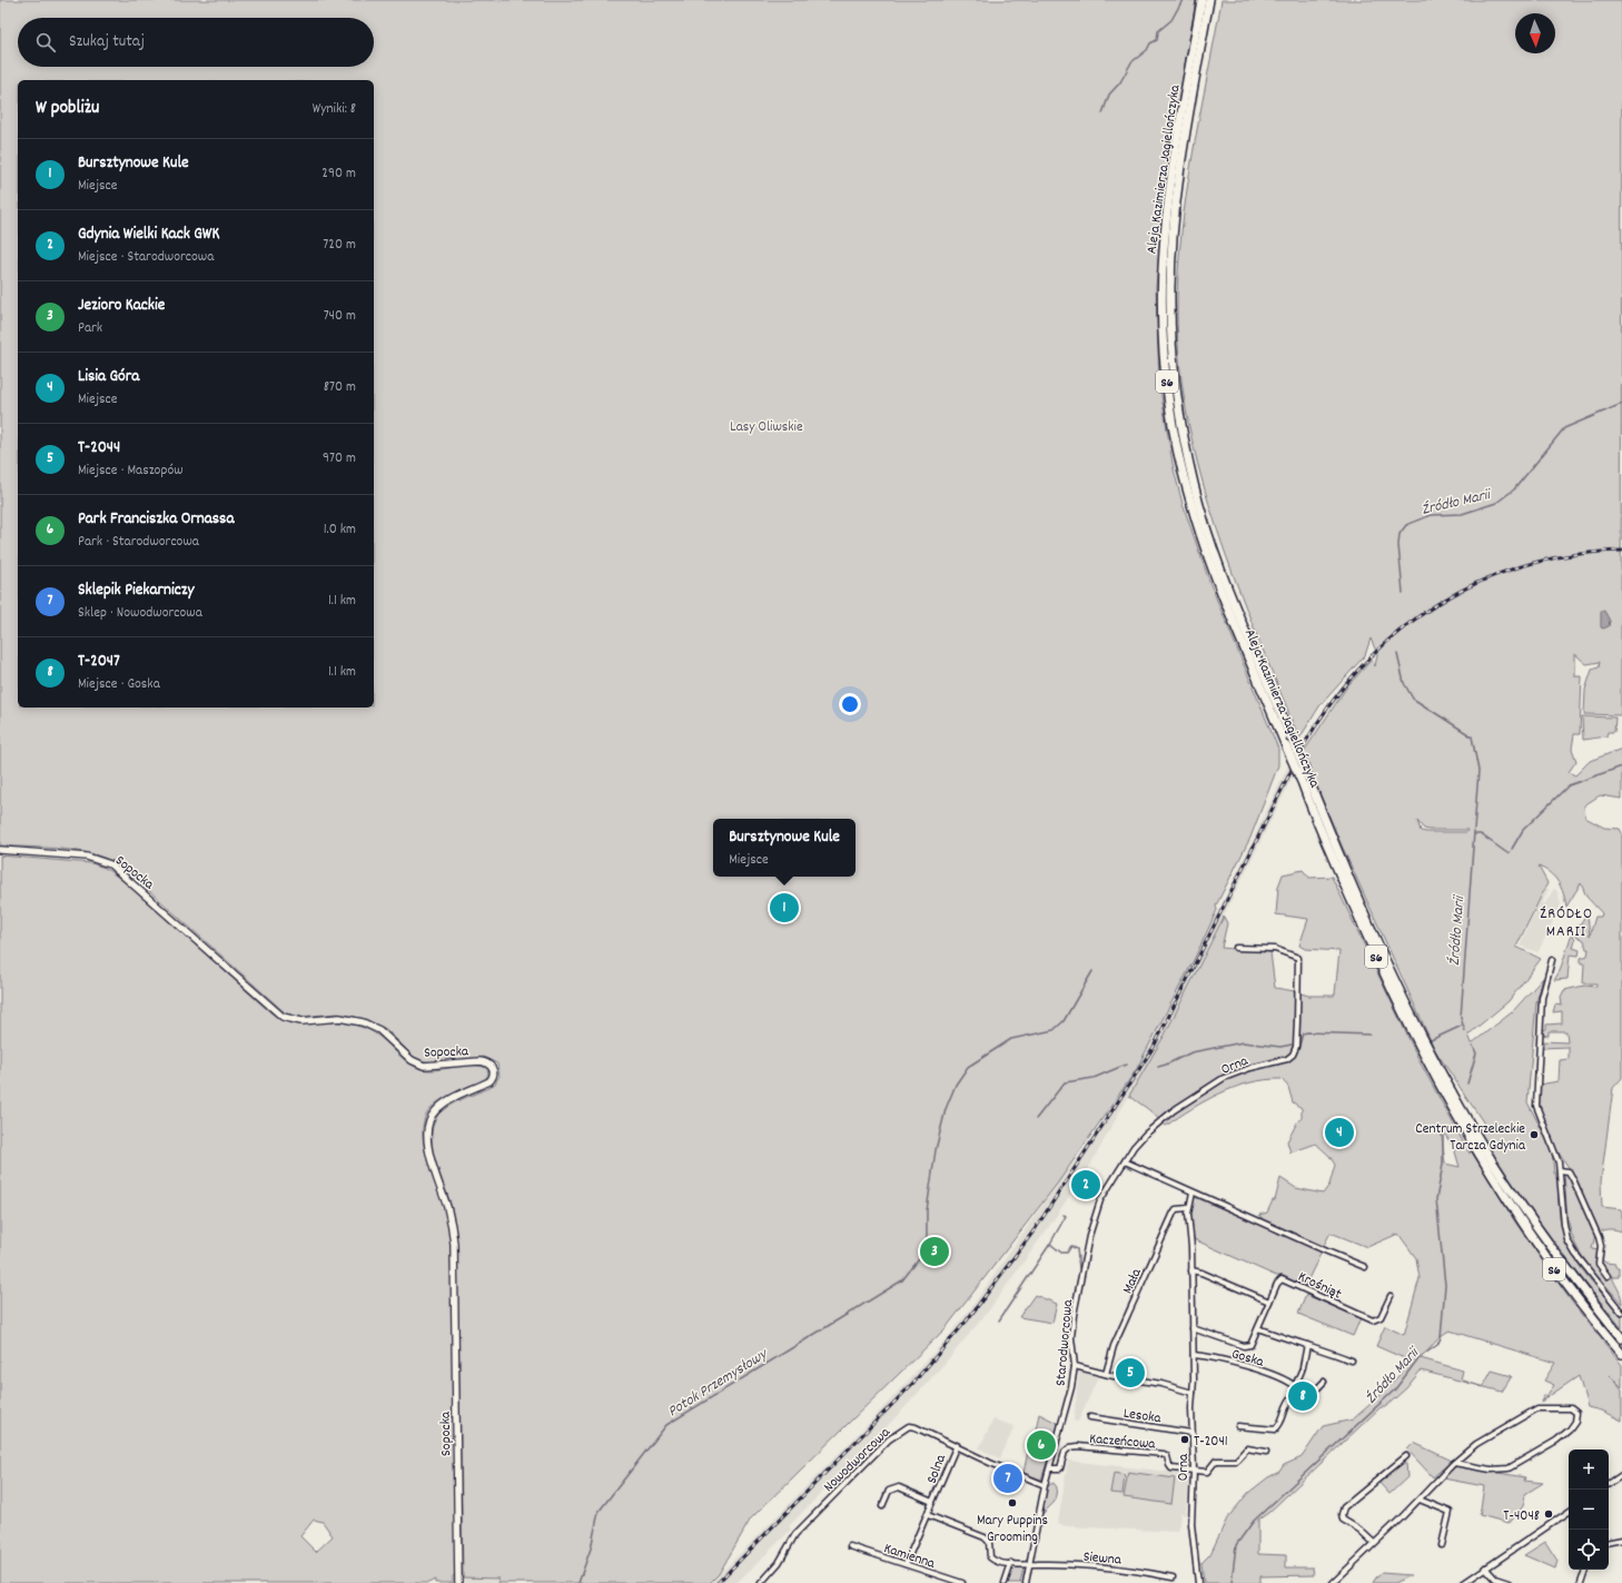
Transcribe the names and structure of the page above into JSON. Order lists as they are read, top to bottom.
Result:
{
  "streets": {
    "highway": ["Aleja Kazimierza Jagiellończyka", "S6"],
    "main road": ["Sopocka"],
    "street": [
      "Orna",
      "Mała",
      "Krośniąt",
      "Starodworcowa",
      "Goska",
      "Lesoka",
      "Kaczeńcowa",
      "Nowodworcowa",
      "Solna",
      "Kamienna",
      "Siewna"
    ]
  },
  "crossings": [
    ["Orna", "Mała"],
    ["Orna", "Starodworcowa"],
    ["Orna", "Goska"],
    ["Orna", "Lesoka"],
    ["Orna", "Kaczeńcowa"],
    ["Starodworcowa", "Kaczeńcowa"],
    ["Starodworcowa", "Nowodworcowa"],
    ["Starodworcowa", "Siewna"],
    ["Nowodworcowa", "Solna"],
    ["Solna", "Kamienna"]
  ],
  "districts": ["ŹRÓDŁO MARII"],
  "water": ["Źródło Marii", "Potok Przemysłowy"],
  "parks": ["Lasy Oliwskie"],
  "places": [
    "Centrum Strzeleckie Tarcza Gdynia",
    "T-2041",
    "Mary Puppins Grooming",
    "T-4048"
  ],
  "north": "bottom",
  "page": {
    "search": "Szukaj tutaj",
    "heading": ["W pobliżu", "Wyniki: 8"],
    "list": [
      {
        "mark": "1",
        "name": "Bursztynowe Kule",
        "note": "Miejsce",
        "value": "290 m"
      },
      {
        "mark": "2",
        "name": "Gdynia Wielki Kack GWK",
        "note": "Miejsce · Starodworcowa",
        "value": "720 m"
      },
      {
        "mark": "3",
        "name": "Jezioro Kackie",
        "note": "Park",
        "value": "740 m"
      },
      {
        "mark": "4",
        "name": "Lisia Góra",
        "note": "Miejsce",
        "value": "870 m"
      },
      {
        "mark": "5",
        "name": "T-2044",
        "note": "Miejsce · Maszopów",
        "value": "970 m"
      },
      {
        "mark": "6",
        "name": "Park Franciszka Ornassa",
        "note": "Park · Starodworcowa",
        "value": "1.0 km"
      },
      {
        "mark": "7",
        "name": "Sklepik Piekarniczy",
        "note": "Sklep · Nowodworcowa",
        "value": "1.1 km"
      },
      {
        "mark": "8",
        "name": "T-2047",
        "note": "Miejsce · Goska",
        "value": "1.1 km"
      }
    ],
    "popup": ["Bursztynowe Kule", "Miejsce"],
    "pins": [
      "1",
      "4",
      "2",
      "3",
      "5",
      "8",
      "6",
      "7"
    ],
    "map_buttons": ["+", "−"]
  }
}
